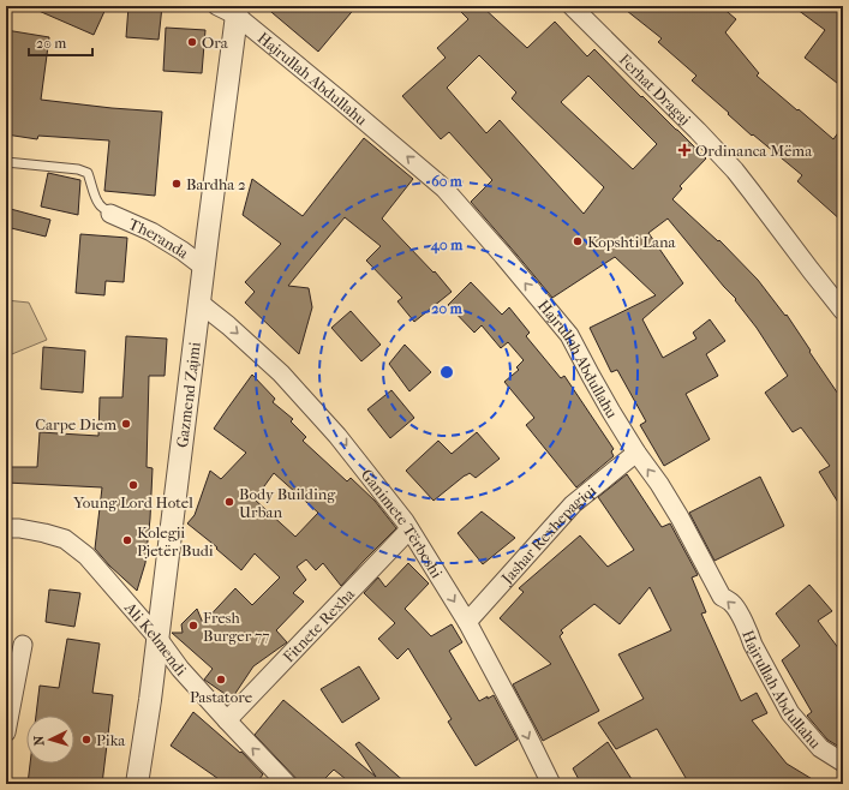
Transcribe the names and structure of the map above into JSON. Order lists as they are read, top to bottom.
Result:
{
  "streets": {
    "street": [
      "Hajrullah Abdullahu",
      "Ferhat Dragaj",
      "Theranda",
      "Gazmend Zajmi",
      "Ganimete Tërbeshi",
      "Jashar Rexhepagiqi",
      "Fitnete Rexha",
      "Ali Kelmendi"
    ]
  },
  "crossings": [
    ["Hajrullah Abdullahu", "Gazmend Zajmi"],
    ["Hajrullah Abdullahu", "Jashar Rexhepagiqi"],
    ["Theranda", "Gazmend Zajmi"],
    ["Gazmend Zajmi", "Ganimete Tërbeshi"],
    ["Gazmend Zajmi", "Ali Kelmendi"],
    ["Ganimete Tërbeshi", "Jashar Rexhepagiqi"],
    ["Ganimete Tërbeshi", "Fitnete Rexha"],
    ["Fitnete Rexha", "Ali Kelmendi"]
  ],
  "one_way": ["Hajrullah Abdullahu", "Ganimete Tërbeshi"],
  "places": {
    "other": [
      "Ora",
      "Bardha 2",
      "Kopshti Lana",
      "Carpe Diem",
      "Young Lord Hotel",
      "Body Building Urban",
      "Kolegji Pjetër Budi",
      "Fresh Burger 77",
      "Pastatore",
      "Pika"
    ],
    "health": ["Ordinanca Mëma"]
  },
  "scale_bar": "20 m",
  "north": "left",
  "rings": ["60 m", "40 m", "20 m"]
}
